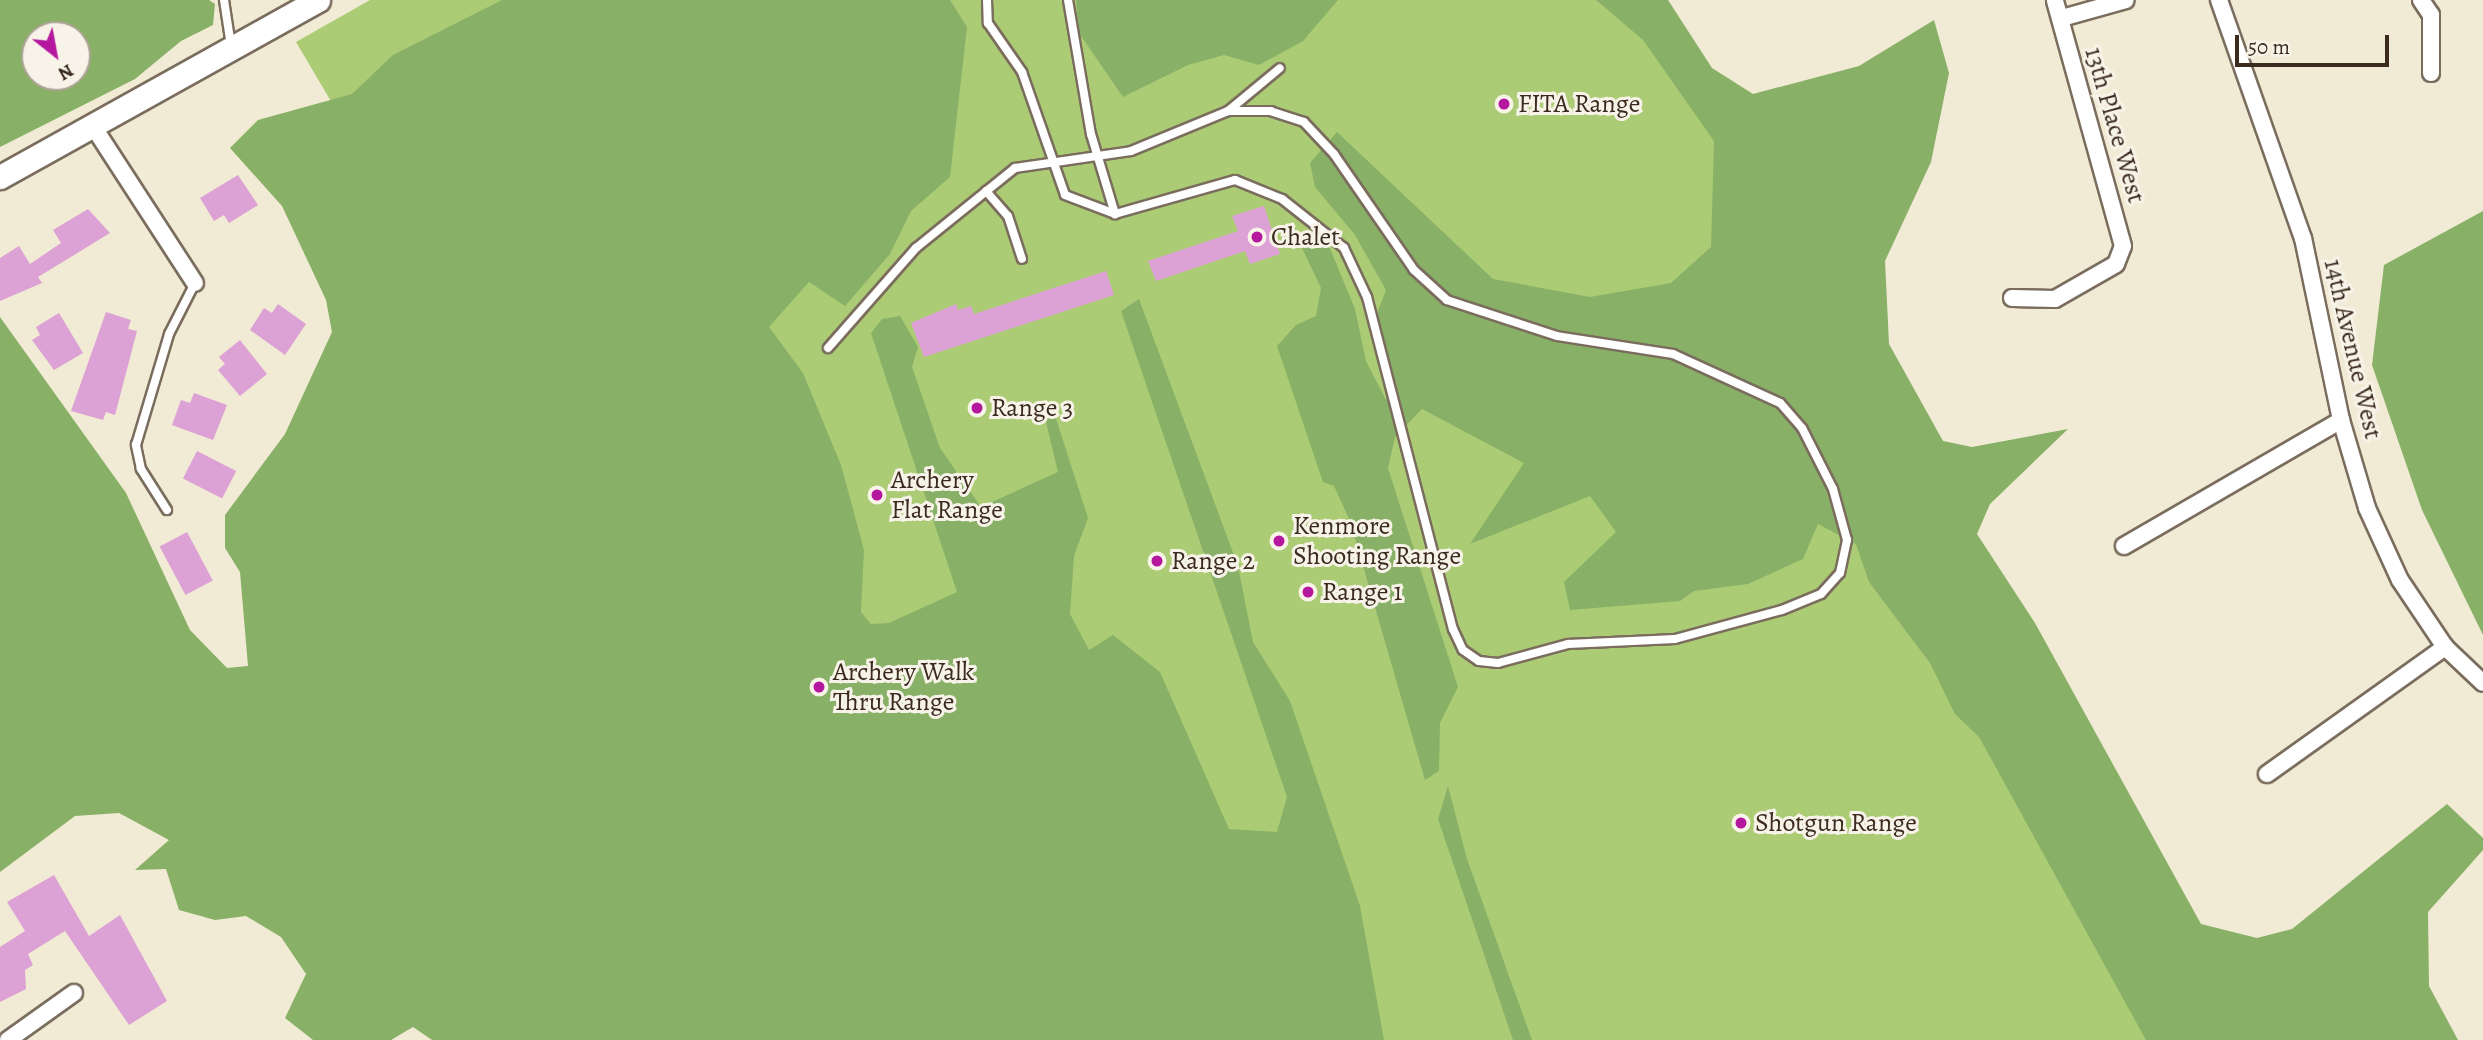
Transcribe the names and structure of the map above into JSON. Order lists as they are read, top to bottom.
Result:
{
  "streets": {
    "street": ["13th Place West", "14th Avenue West"]
  },
  "places": [
    "FITA Range",
    "Chalet",
    "Range 3",
    "Archery Flat Range",
    "Kenmore Shooting Range",
    "Range 2",
    "Range 1",
    "Archery Walk Thru Range",
    "Shotgun Range"
  ],
  "scale_bar": "50 m",
  "north": "bottom right"
}
